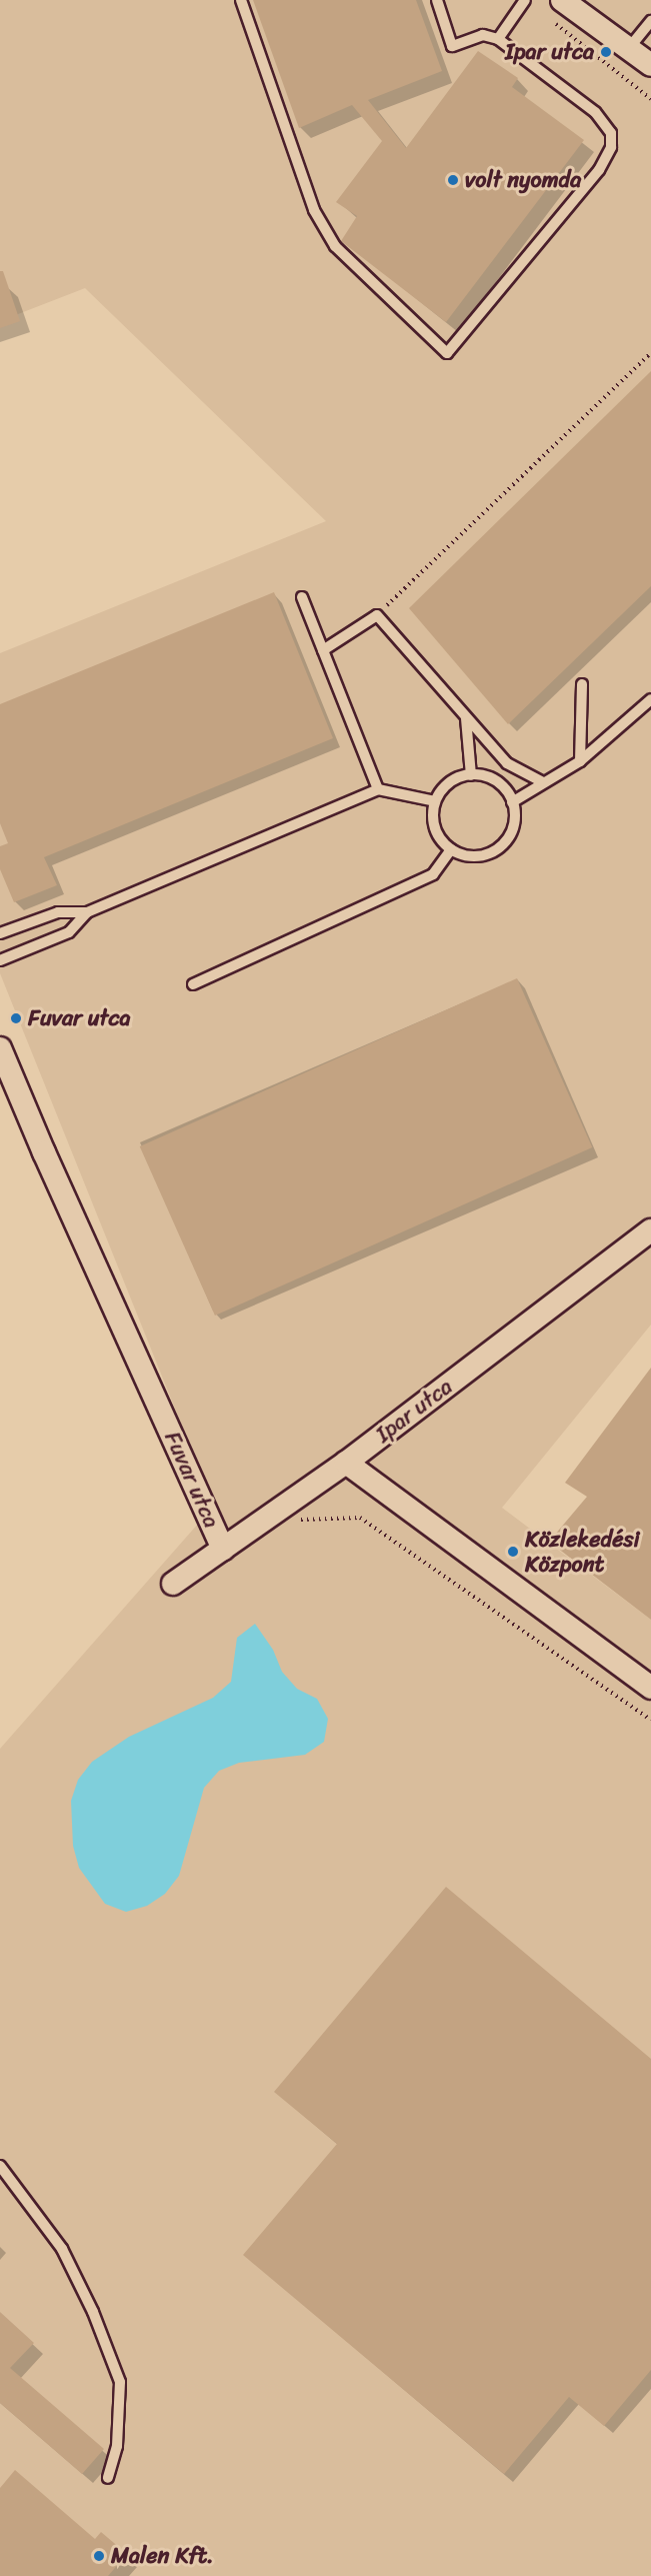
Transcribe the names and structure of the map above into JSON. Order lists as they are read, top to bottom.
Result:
{
  "streets": {
    "street": ["Ipar utca", "Fuvar utca"]
  },
  "crossings": [
    ["Ipar utca", "Fuvar utca"]
  ],
  "places": [
    "Ipar utca",
    "volt nyomda",
    "Fuvar utca",
    "Közlekedési Központ",
    "Malen Kft."
  ]
}
